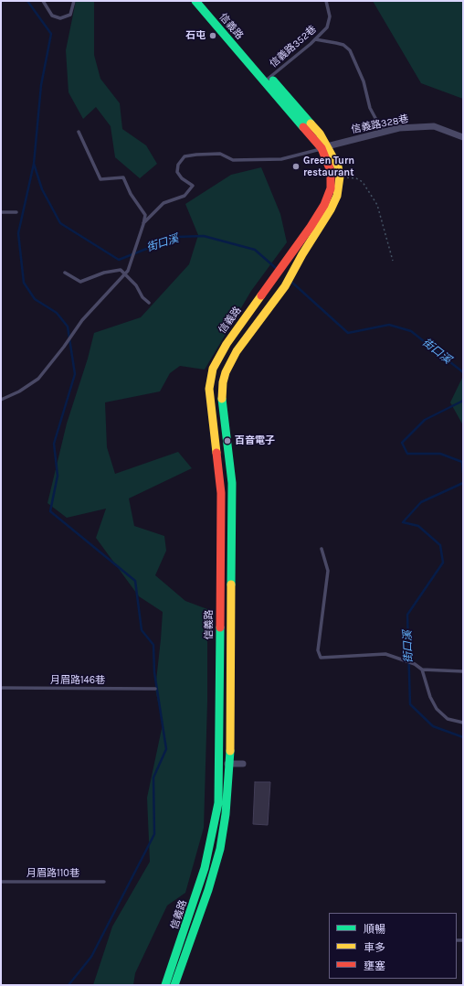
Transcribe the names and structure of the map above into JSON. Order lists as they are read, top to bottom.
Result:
{
  "streets": {
    "main road": ["信義路"],
    "street": ["信義路328巷"],
    "lane": ["信義路352巷", "月眉路146巷", "月眉路110巷"]
  },
  "crossings": [
    ["信義路", "信義路352巷"],
    ["信義路", "信義路328巷"]
  ],
  "water": ["街口溪"],
  "places": ["石屯", "Green Turn restaurant", "百音電子"],
  "legend": ["順暢", "車多", "壅塞"]
}
